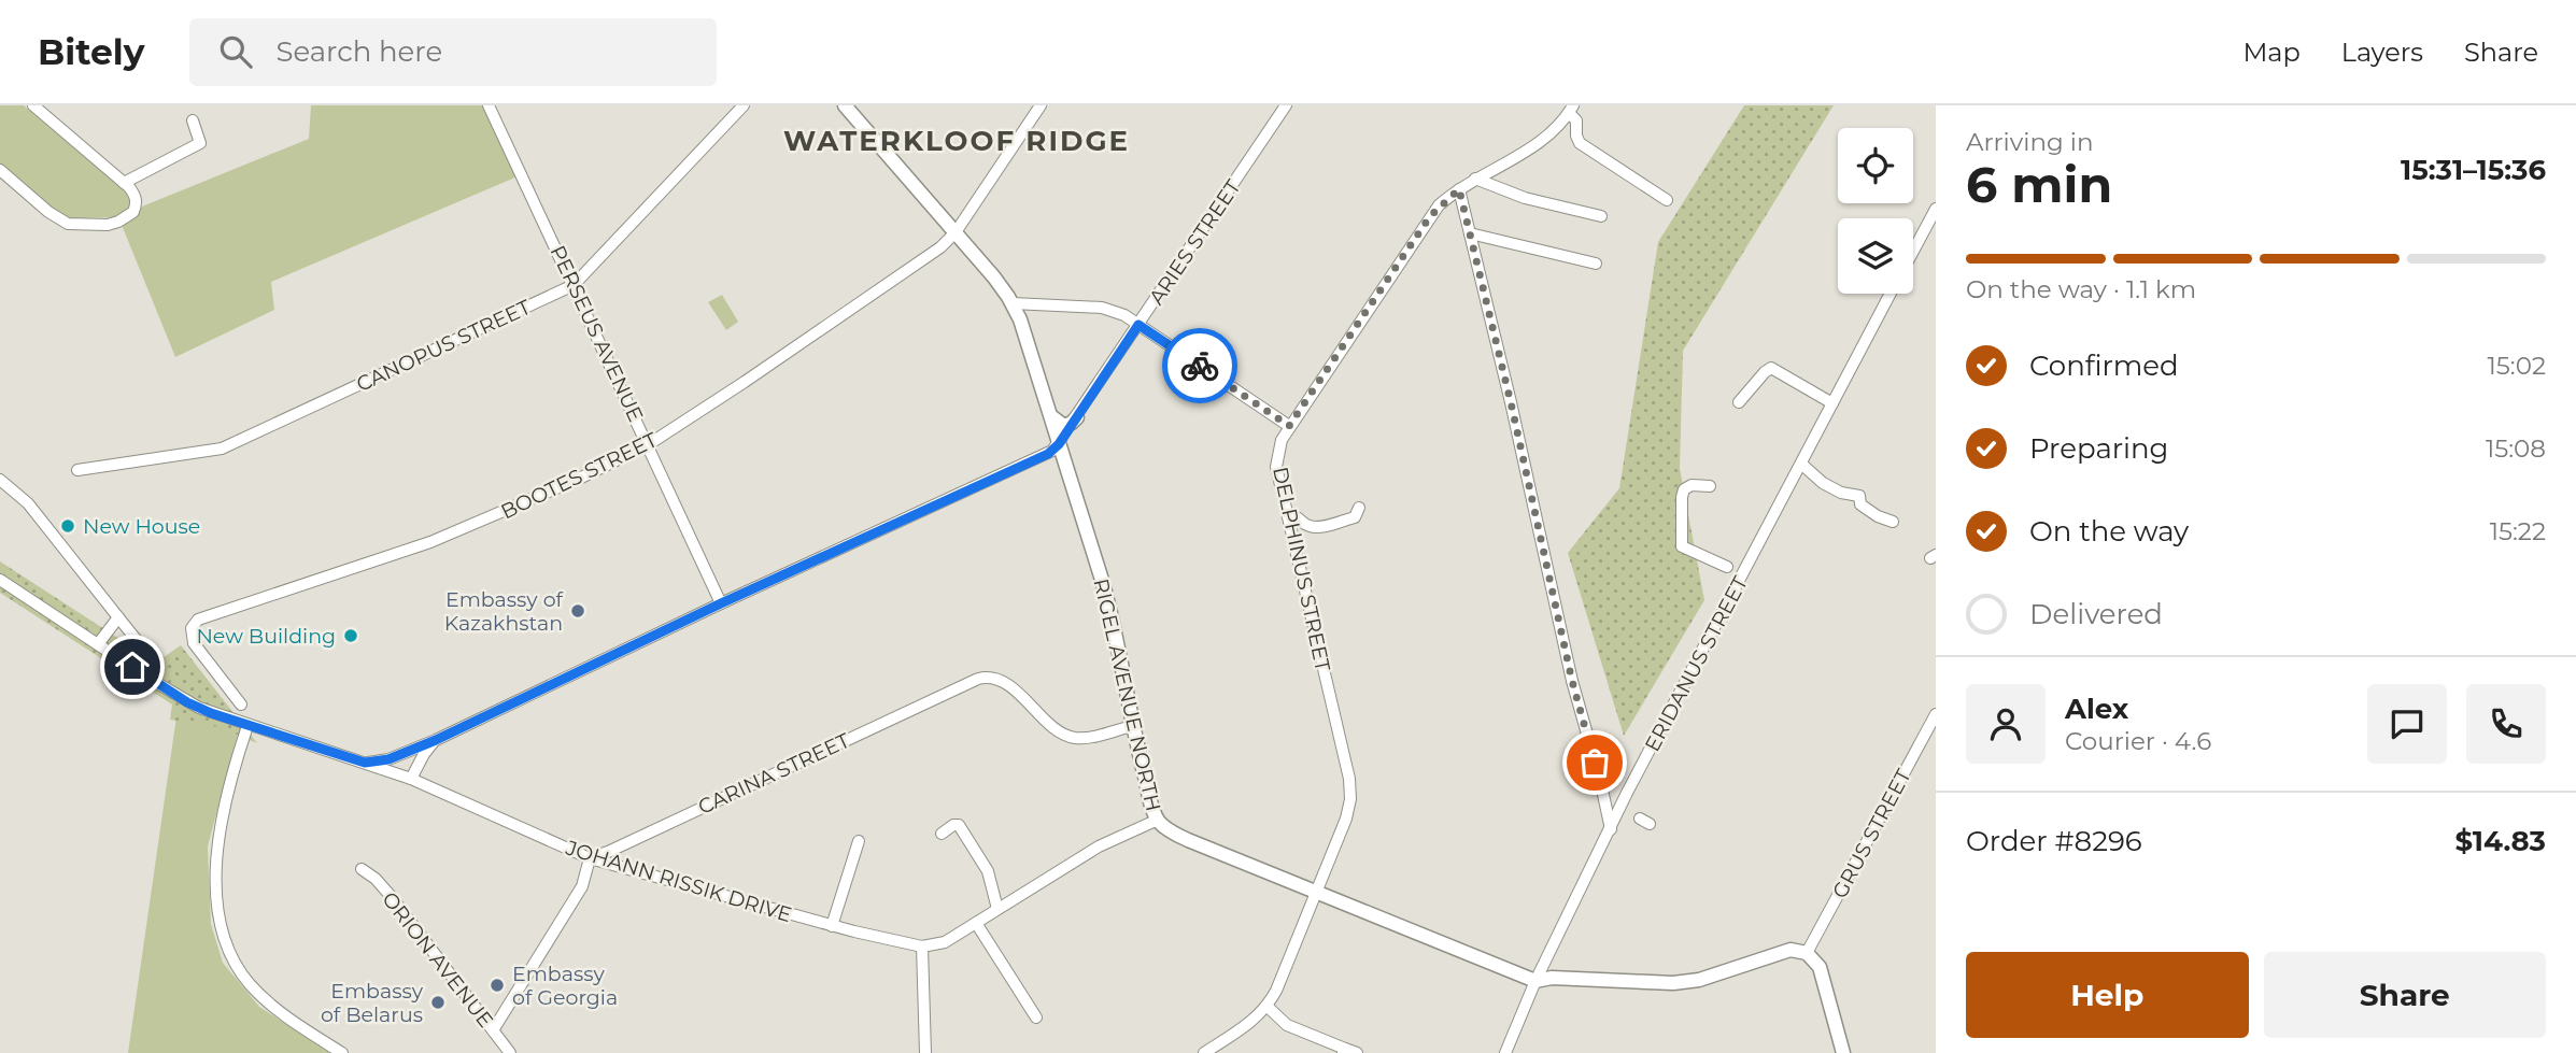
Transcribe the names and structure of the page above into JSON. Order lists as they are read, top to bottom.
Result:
{
  "streets": {
    "main road": ["RIGEL AVENUE NORTH"],
    "street": [
      "ARIES STREET",
      "PERSEUS AVENUE",
      "CANOPUS STREET",
      "BOOTES STREET",
      "DELPHINUS STREET",
      "ERIDANUS STREET",
      "CARINA STREET",
      "GRUS STREET",
      "JOHANN RISSIK DRIVE",
      "ORION AVENUE"
    ]
  },
  "crossings": [
    ["ARIES STREET", "PERSEUS AVENUE"],
    ["ARIES STREET", "RIGEL AVENUE NORTH"],
    ["ARIES STREET", "JOHANN RISSIK DRIVE"],
    ["PERSEUS AVENUE", "CANOPUS STREET"],
    ["PERSEUS AVENUE", "BOOTES STREET"],
    ["BOOTES STREET", "RIGEL AVENUE NORTH"],
    ["DELPHINUS STREET", "RIGEL AVENUE NORTH"],
    ["ERIDANUS STREET", "RIGEL AVENUE NORTH"],
    ["RIGEL AVENUE NORTH", "CARINA STREET"],
    ["CARINA STREET", "JOHANN RISSIK DRIVE"]
  ],
  "districts": ["WATERKLOOF RIDGE"],
  "places": [
    "New House",
    "Embassy of Kazakhstan",
    "New Building",
    "Embassy of Georgia",
    "Embassy of Belarus"
  ],
  "page": {
    "header": "Bitely",
    "search": "Search here",
    "nav": ["Map", "Layers", "Share"],
    "heading": ["6 min", "Arriving in", "15:31–15:36"],
    "panel": [
      "Alex",
      "Courier · 4.6",
      "Order #8296",
      "$14.83"
    ],
    "bar": "On the way · 1.1 km",
    "list": [
      ["Confirmed", "15:02"],
      ["Preparing", "15:08"],
      ["On the way", "15:22"],
      "Delivered"
    ],
    "buttons": ["Help", "Share"]
  }
}
